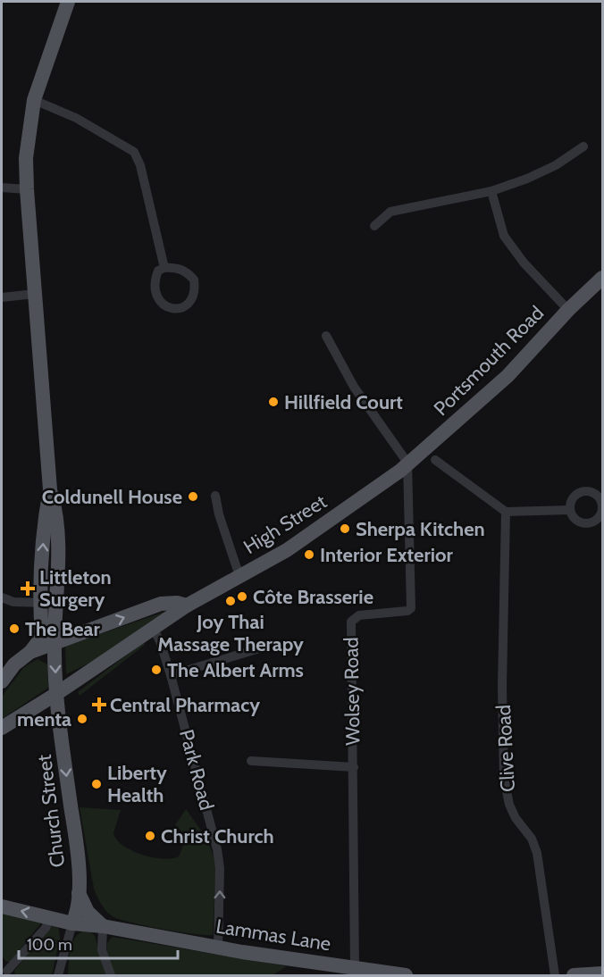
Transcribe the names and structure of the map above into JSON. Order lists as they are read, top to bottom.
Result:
{
  "streets": {
    "main road": [
      "Portsmouth Road",
      "High Street",
      "Church Street",
      "Lammas Lane"
    ],
    "street": ["Wolsey Road", "Clive Road", "Park Road"]
  },
  "crossings": [
    ["Portsmouth Road", "High Street"],
    ["Portsmouth Road", "Wolsey Road"],
    ["High Street", "Wolsey Road"],
    ["High Street", "Park Road"],
    ["High Street", "Church Street"],
    ["Wolsey Road", "Lammas Lane"],
    ["Park Road", "Lammas Lane"],
    ["Church Street", "Lammas Lane"]
  ],
  "one_way": ["Park Road", "Church Street"],
  "places": {
    "other": [
      "Hillfield Court",
      "Coldunell House",
      "Sherpa Kitchen",
      "Interior Exterior",
      "Côte Brasserie",
      "Joy Thai Massage Therapy",
      "The Bear",
      "The Albert Arms",
      "menta",
      "Liberty Health",
      "Christ Church"
    ],
    "health": ["Littleton Surgery", "Central Pharmacy"]
  },
  "scale_bar": "100 m"
}
